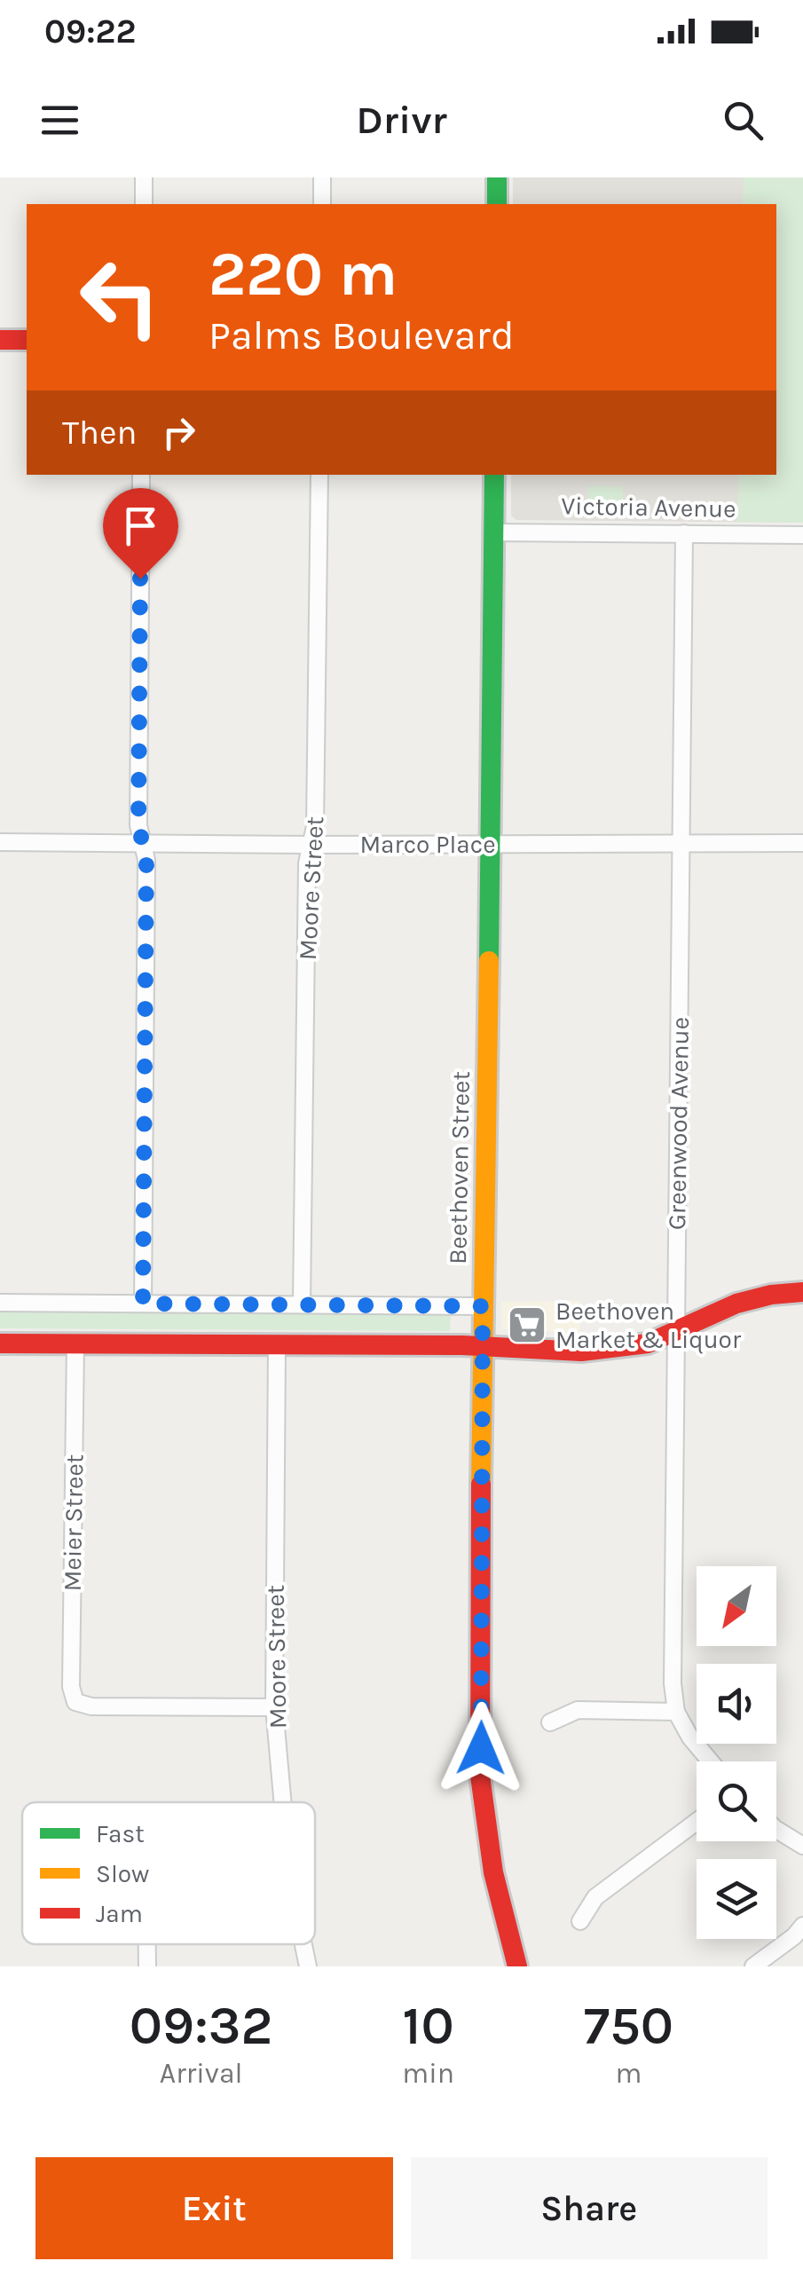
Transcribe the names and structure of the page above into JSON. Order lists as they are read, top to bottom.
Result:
{
  "streets": {
    "street": [
      "Victoria Avenue",
      "Marco Place",
      "Moore Street",
      "Greenwood Avenue",
      "Beethoven Street",
      "Meier Street"
    ]
  },
  "crossings": [
    ["Victoria Avenue", "Greenwood Avenue"],
    ["Victoria Avenue", "Beethoven Street"],
    ["Marco Place", "Moore Street"],
    ["Marco Place", "Greenwood Avenue"],
    ["Marco Place", "Beethoven Street"],
    ["Moore Street", "Meier Street"]
  ],
  "places": {
    "supermarket": ["Beethoven Market & Liquor"]
  },
  "legend": ["Fast", "Slow", "Jam"],
  "north": "bottom left",
  "page": {
    "status": "09:22",
    "header": "Drivr",
    "turn": ["220 m", "Palms Boulevard"],
    "then": "Then",
    "eta": [
      "09:32",
      "Arrival",
      "10",
      "min",
      "750",
      "m"
    ],
    "buttons": ["Exit", "Share"]
  }
}
